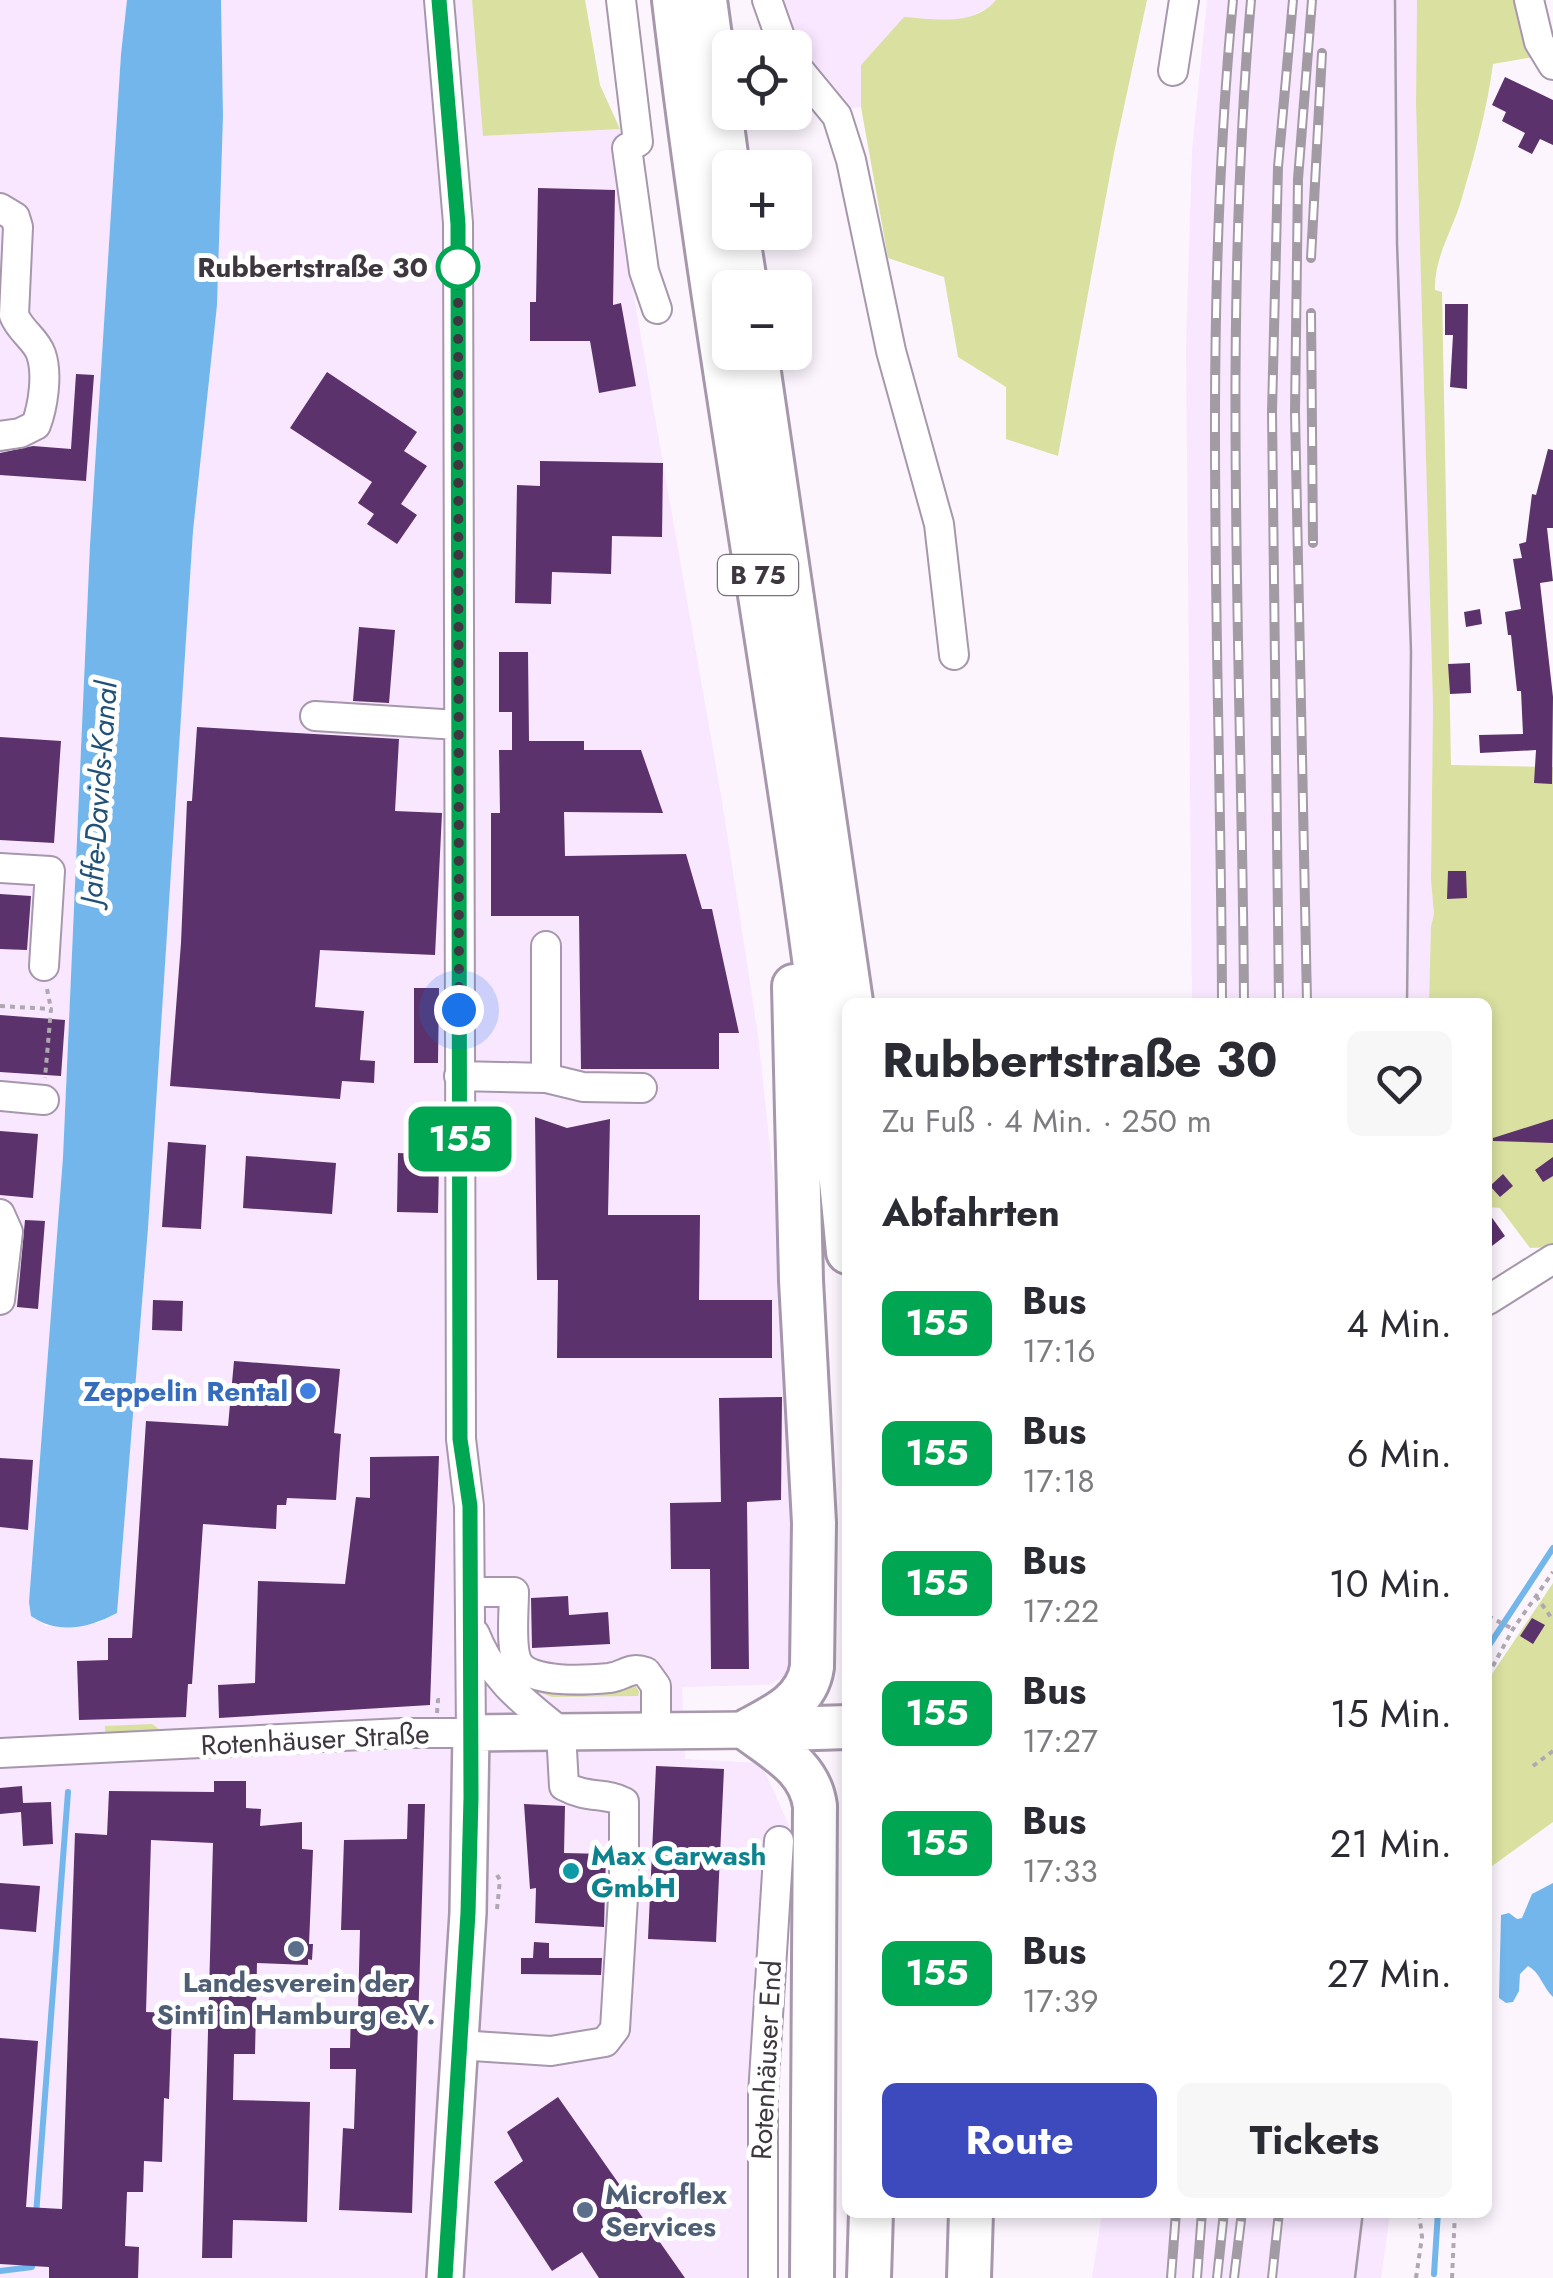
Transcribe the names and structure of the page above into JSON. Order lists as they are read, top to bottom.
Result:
{
  "streets": {
    "highway": ["B 75"],
    "main road": ["Rotenhäuser Straße"],
    "street": ["Rotenhäuser End"]
  },
  "crossings": [
    ["B 75", "Rotenhäuser Straße"]
  ],
  "water": ["Jaffe-Davids-Kanal"],
  "places": [
    "Rubbertstraße 30",
    "Zeppelin Rental",
    "Max Carwash GmbH",
    "Landesverein der Sinti in Hamburg e.V.",
    "Microflex Services"
  ],
  "lines": ["bus line 155"],
  "page": {
    "on_map": "155",
    "map_buttons": ["+", "−"],
    "heading": [
      ["Rubbertstraße 30", "Zu Fuß · 4 Min. · 250 m"],
      "Abfahrten"
    ],
    "list": [
      {
        "mark": "155",
        "name": "Bus",
        "note": "17:16",
        "value": "4 Min."
      },
      {
        "mark": "155",
        "name": "Bus",
        "note": "17:18",
        "value": "6 Min."
      },
      {
        "mark": "155",
        "name": "Bus",
        "note": "17:22",
        "value": "10 Min."
      },
      {
        "mark": "155",
        "name": "Bus",
        "note": "17:27",
        "value": "15 Min."
      },
      {
        "mark": "155",
        "name": "Bus",
        "note": "17:33",
        "value": "21 Min."
      },
      {
        "mark": "155",
        "name": "Bus",
        "note": "17:39",
        "value": "27 Min."
      }
    ],
    "buttons": ["Route", "Tickets"]
  }
}
